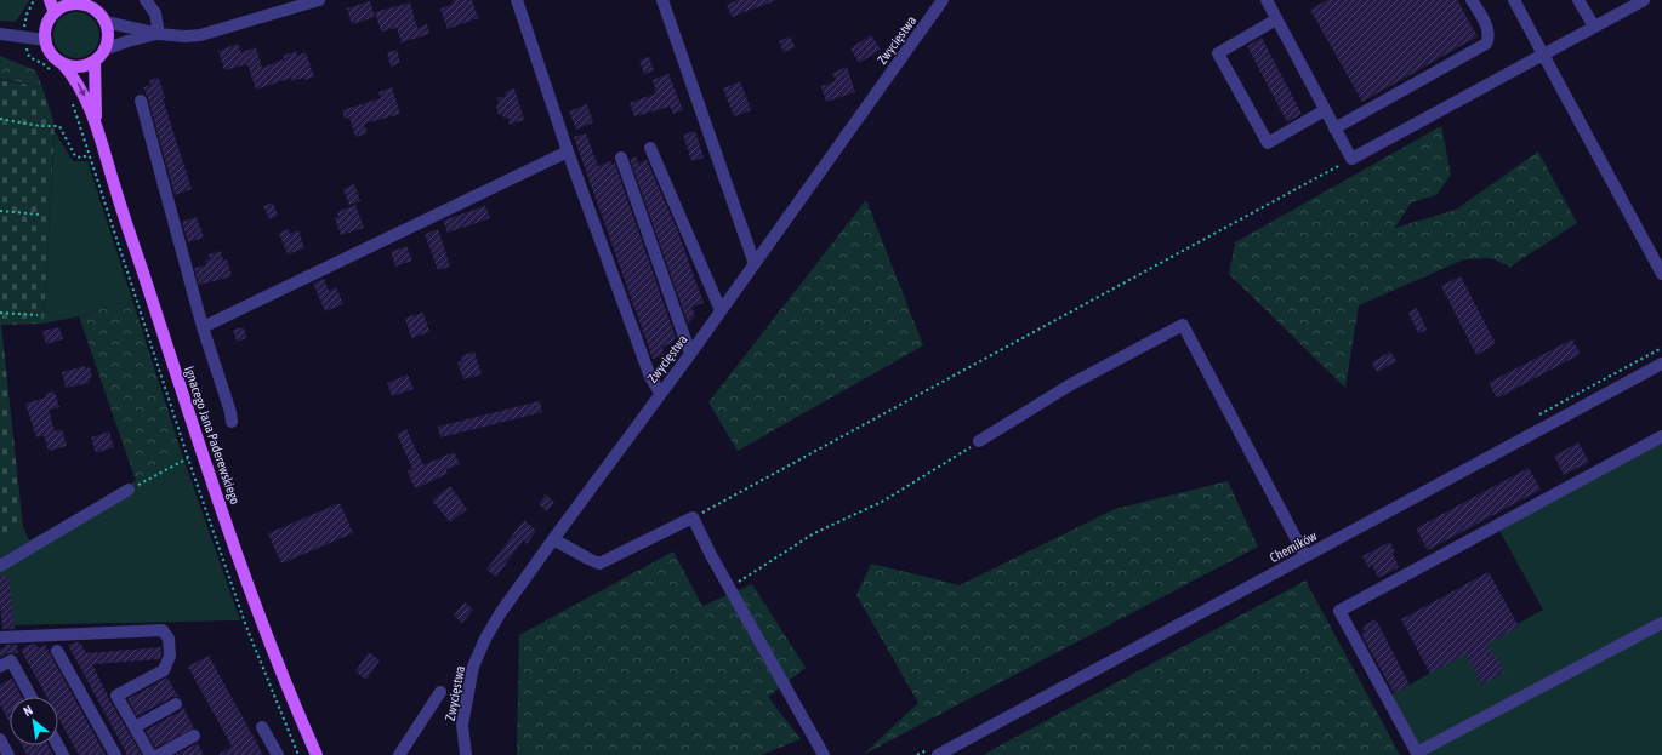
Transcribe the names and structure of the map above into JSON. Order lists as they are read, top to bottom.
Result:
{
  "streets": {
    "main road": ["Ignacego Jana Paderewskiego"],
    "street": ["Zwycięstwa", "Chemików"]
  },
  "north": "top left"
}
